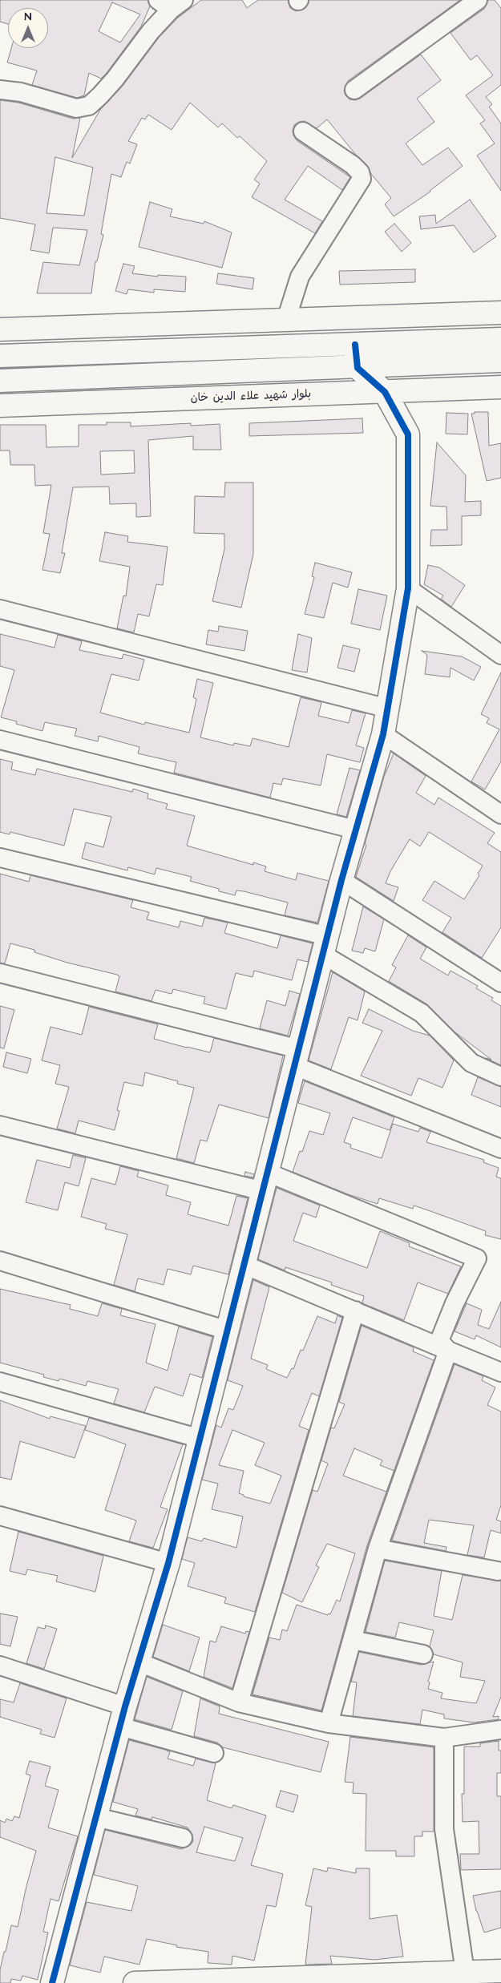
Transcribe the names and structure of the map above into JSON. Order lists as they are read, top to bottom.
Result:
{
  "streets": {
    "main road": ["بلوار شهید علاء الدین خان"]
  },
  "north": "top"
}
